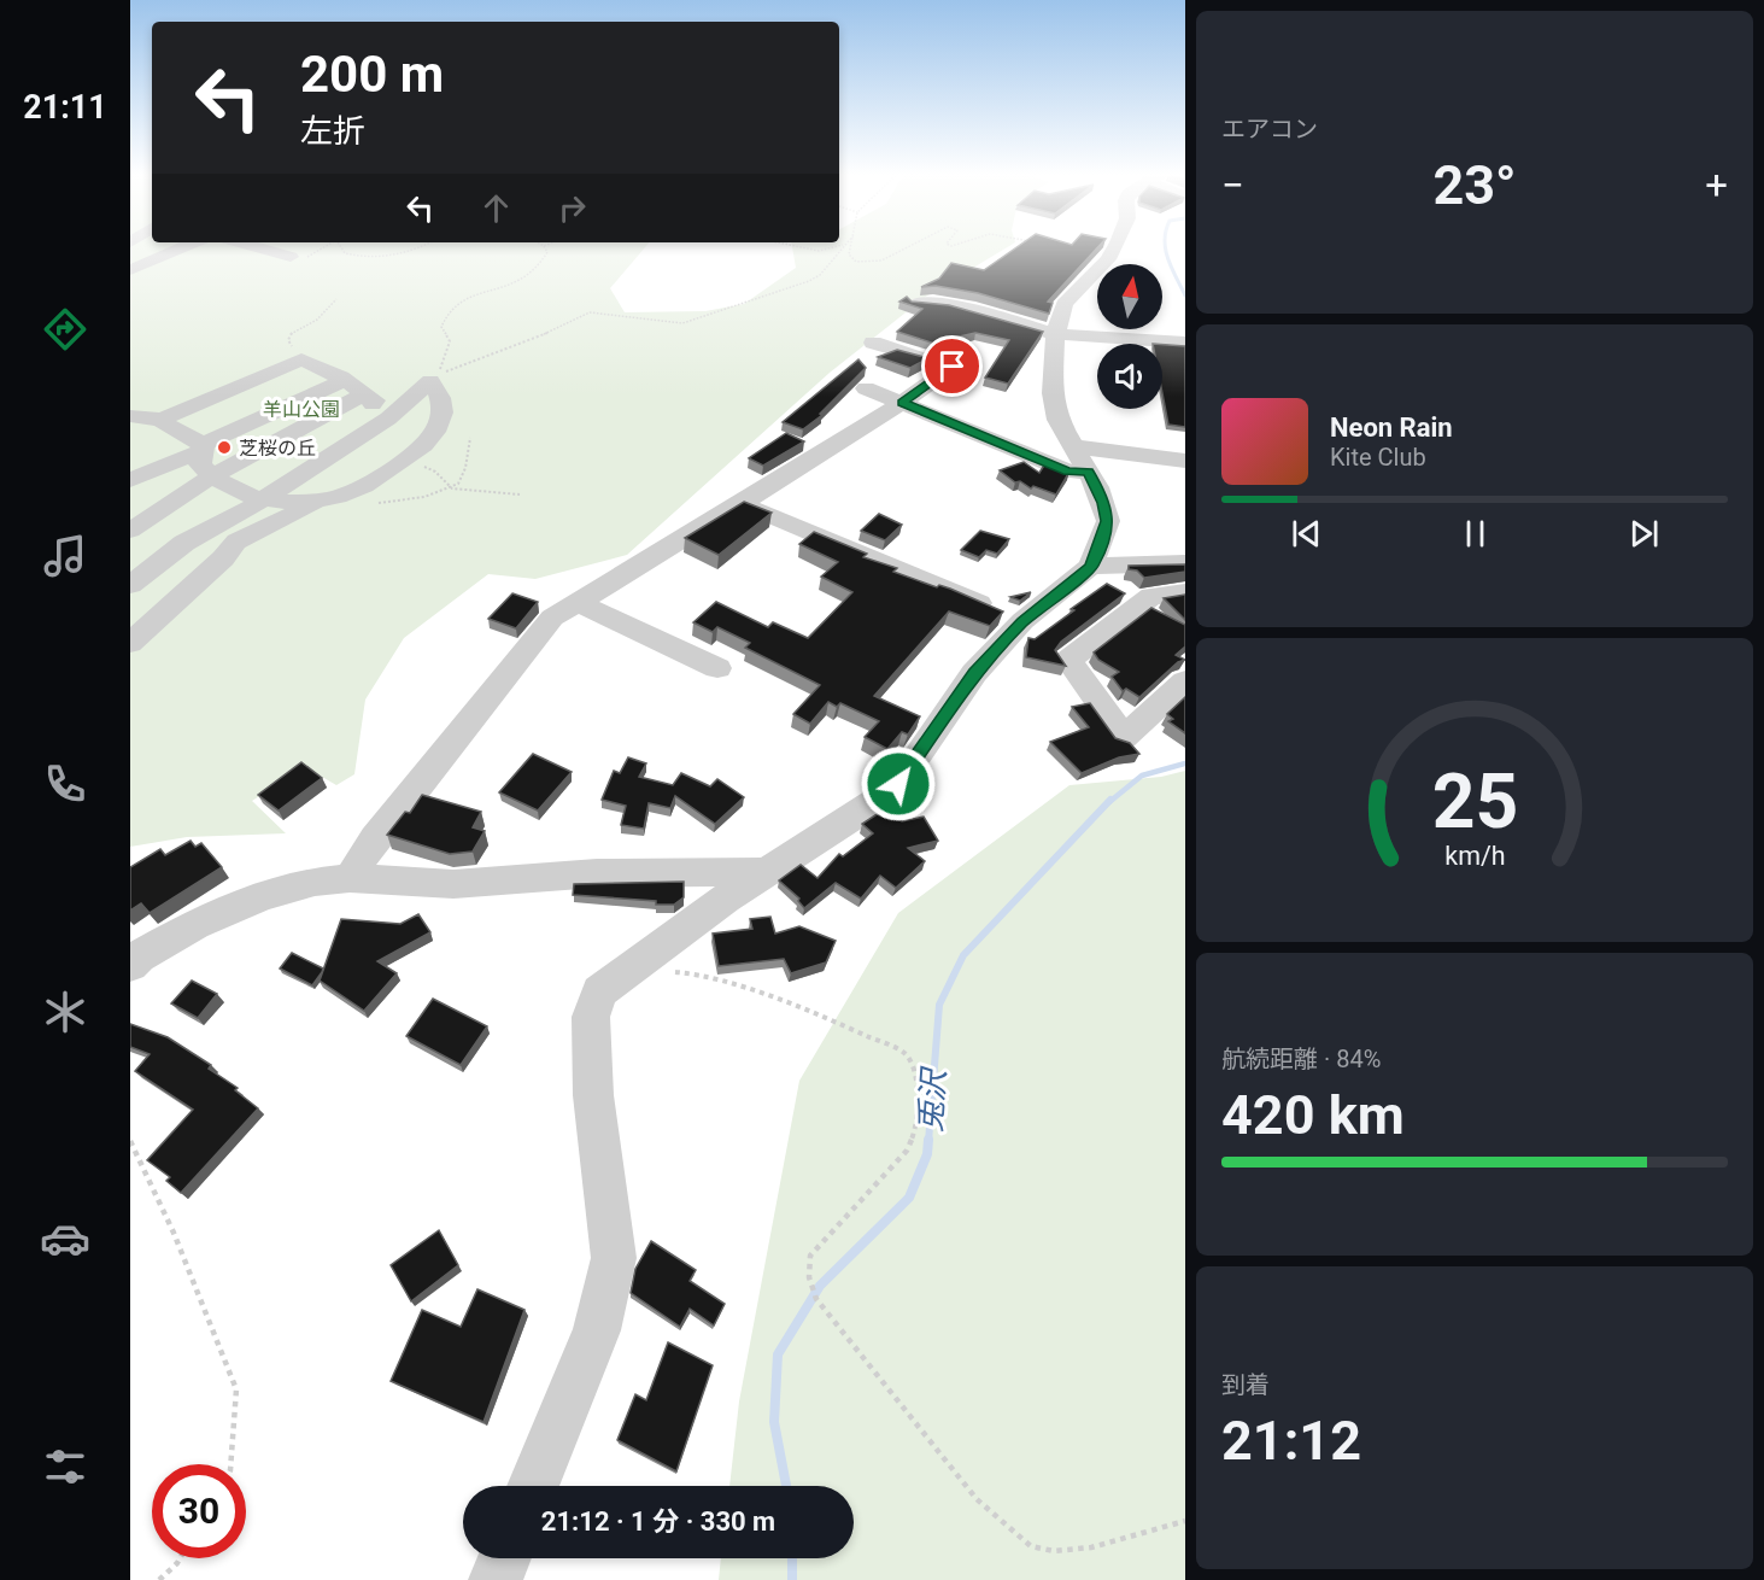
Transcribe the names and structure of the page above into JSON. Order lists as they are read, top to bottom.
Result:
{
  "water": ["兎沢"],
  "parks": ["羊山公園"],
  "places": ["芝桜の丘"],
  "north": "top",
  "page": {
    "tabs": "21:11",
    "tile": [
      "エアコン",
      ["航続距離 · 84%", "420 km"],
      ["到着", "21:12"]
    ],
    "turn": ["200 m", "左折"],
    "heat": ["−", "23°", "+"],
    "song": ["Neon Rain", "Kite Club"],
    "limit": "30",
    "trip": "21:12 · 1 分 · 330 m",
    "gauge": ["25", "km/h"]
  }
}
